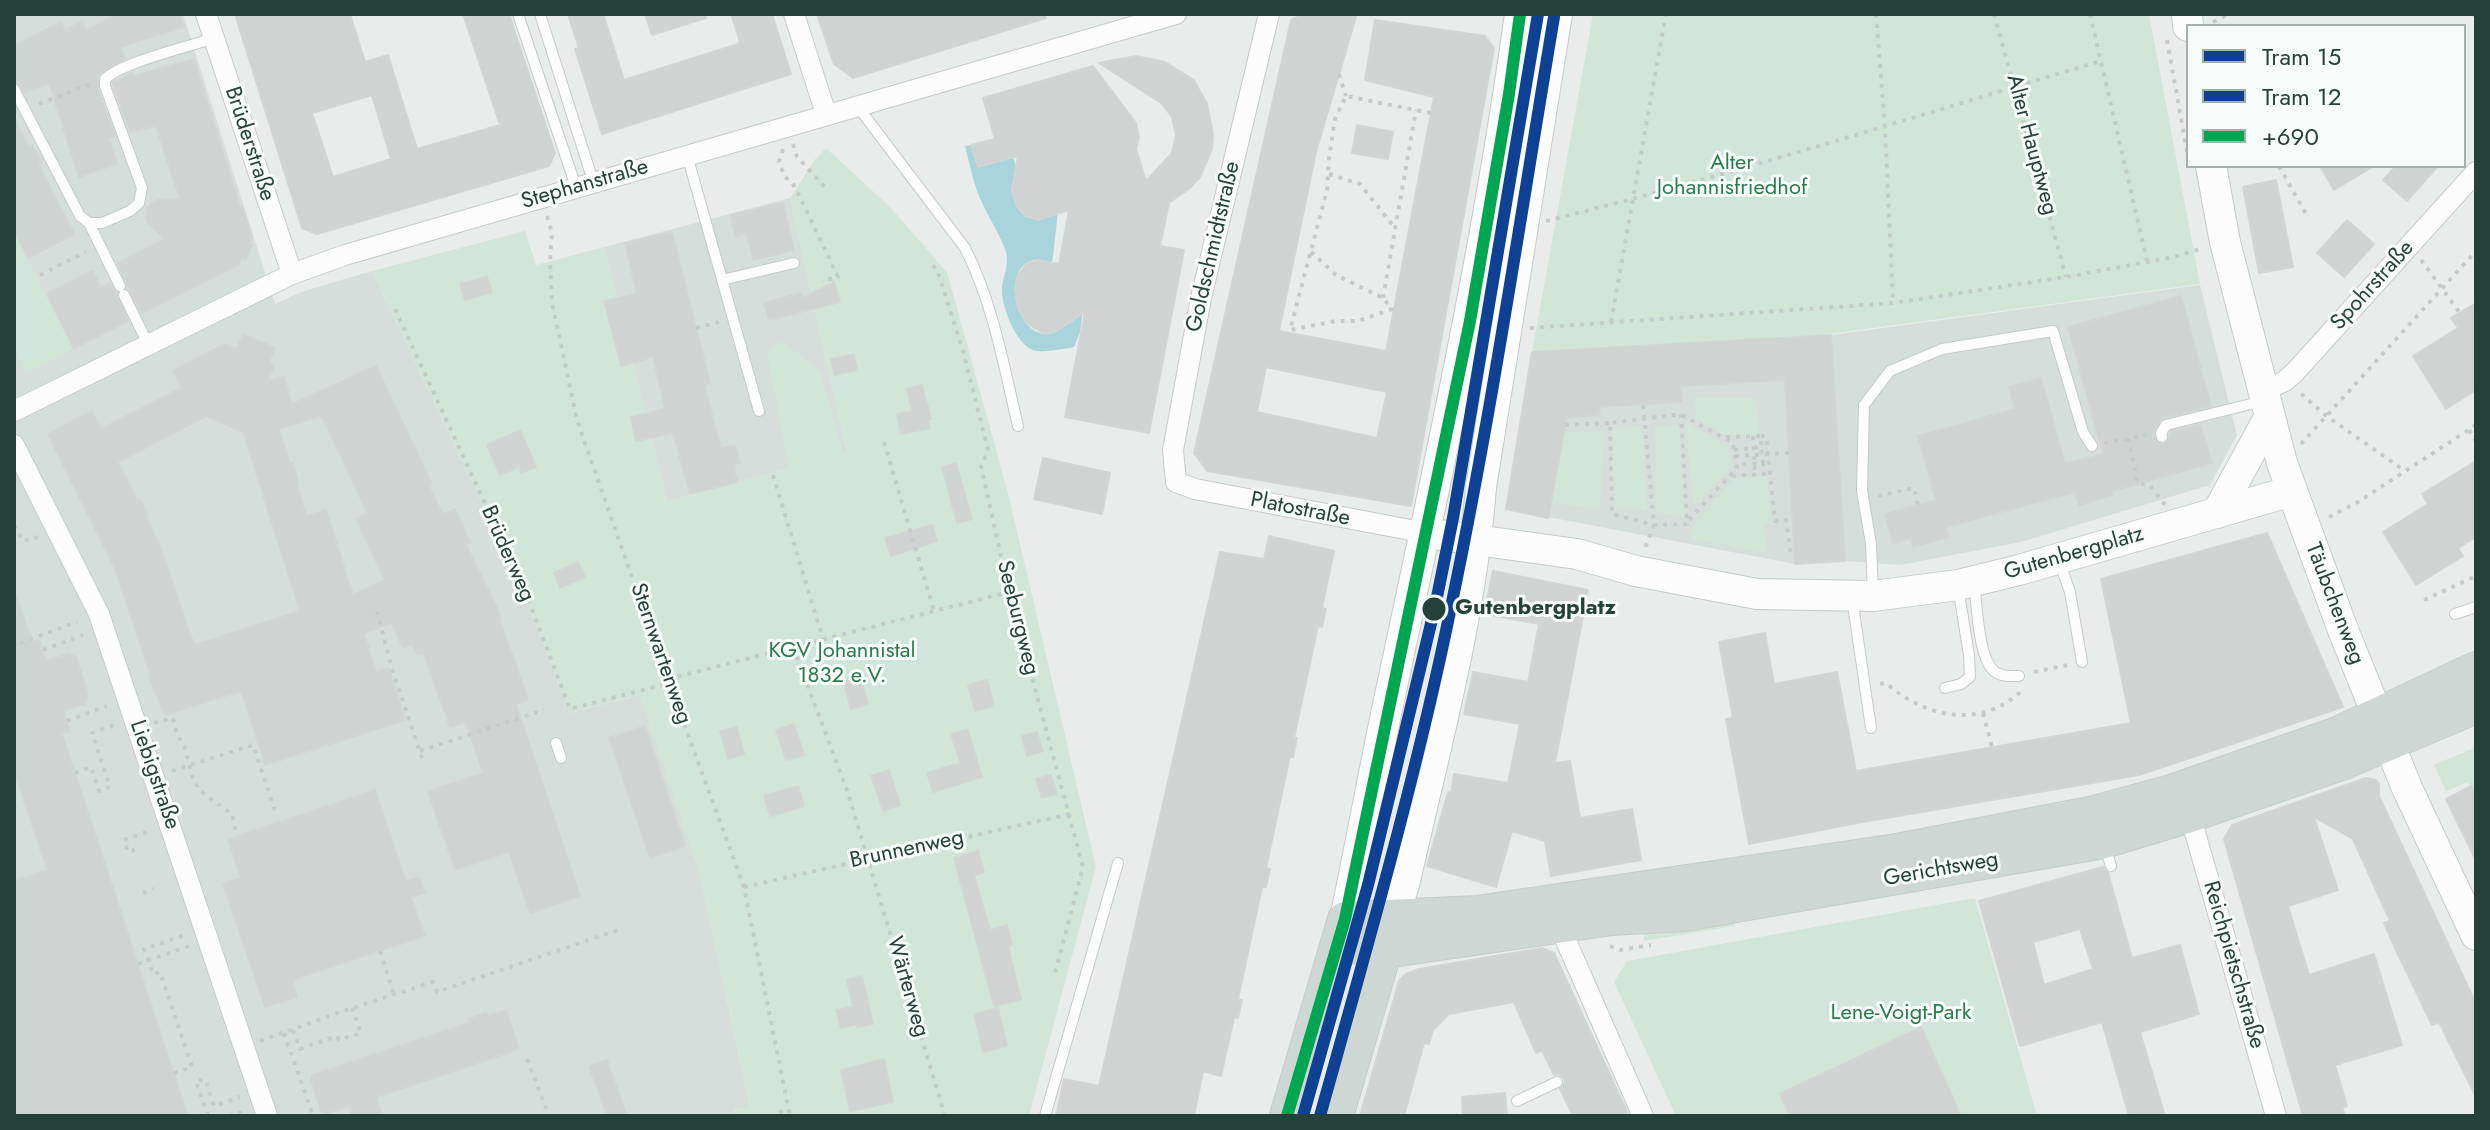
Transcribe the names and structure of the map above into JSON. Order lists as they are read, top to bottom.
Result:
{
  "streets": {
    "main road": ["Gutenbergplatz", "Täubchenweg", "Gerichtsweg"],
    "street": [
      "Brüderstraße",
      "Stephanstraße",
      "Goldschmidtstraße",
      "Spohrstraße",
      "Platostraße",
      "Liebigstraße",
      "Reichpietschstraße"
    ],
    "path": [
      "Alter Hauptweg",
      "Brüderweg",
      "Seeburgweg",
      "Sternwartenweg",
      "Brunnenweg",
      "Wärterweg"
    ]
  },
  "crossings": [
    ["Brüderstraße", "Stephanstraße"],
    ["Stephanstraße", "Sternwartenweg"],
    ["Goldschmidtstraße", "Platostraße"],
    ["Spohrstraße", "Täubchenweg"],
    ["Platostraße", "Gutenbergplatz"],
    ["Brüderweg", "Sternwartenweg"],
    ["Gutenbergplatz", "Täubchenweg"],
    ["Täubchenweg", "Gerichtsweg"],
    ["Seeburgweg", "Brunnenweg"],
    ["Sternwartenweg", "Brunnenweg"],
    ["Brunnenweg", "Wärterweg"],
    ["Gerichtsweg", "Reichpietschstraße"]
  ],
  "parks": ["Alter Johannisfriedhof", "KGV Johannistal 1832 e.V.", "Lene-Voigt-Park"],
  "places": ["Gutenbergplatz"],
  "lines": ["tram line 15", "transit line +690", "tram line 12"],
  "legend": ["Tram 15", "Tram 12", "+690"]
}
